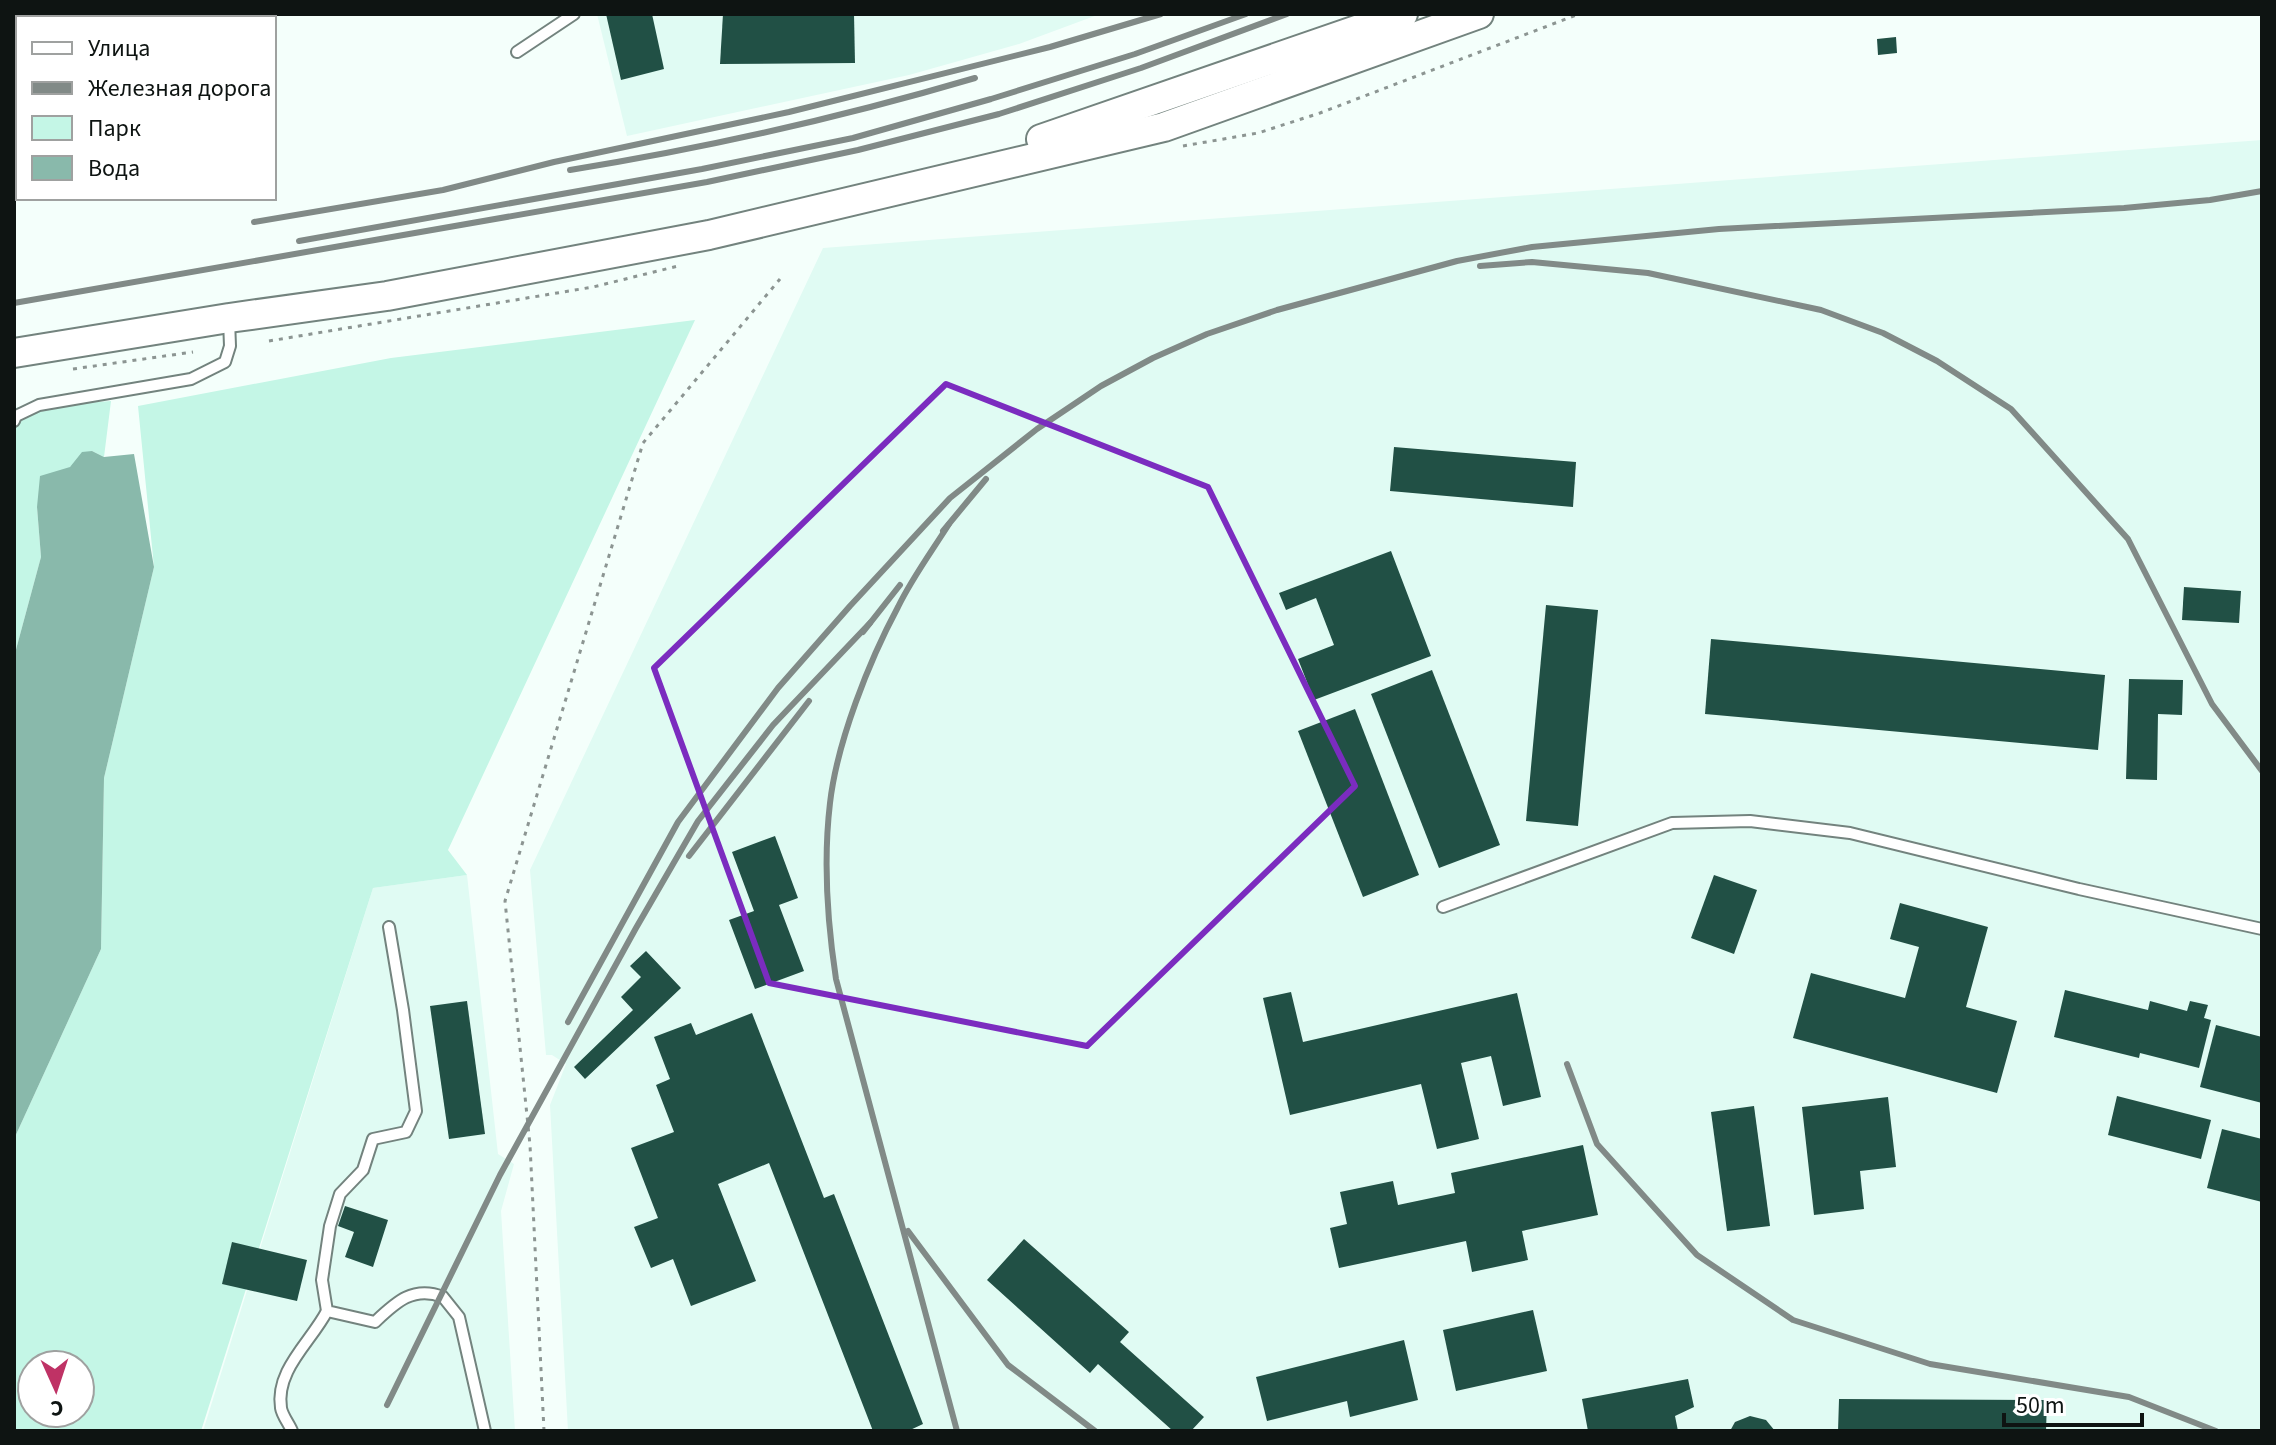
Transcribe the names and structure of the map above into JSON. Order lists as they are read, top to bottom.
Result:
{
  "legend": [
    "Улица",
    "Железная дорога",
    "Парк",
    "Вода"
  ],
  "scale_bar": "50 m",
  "north": "bottom"
}
